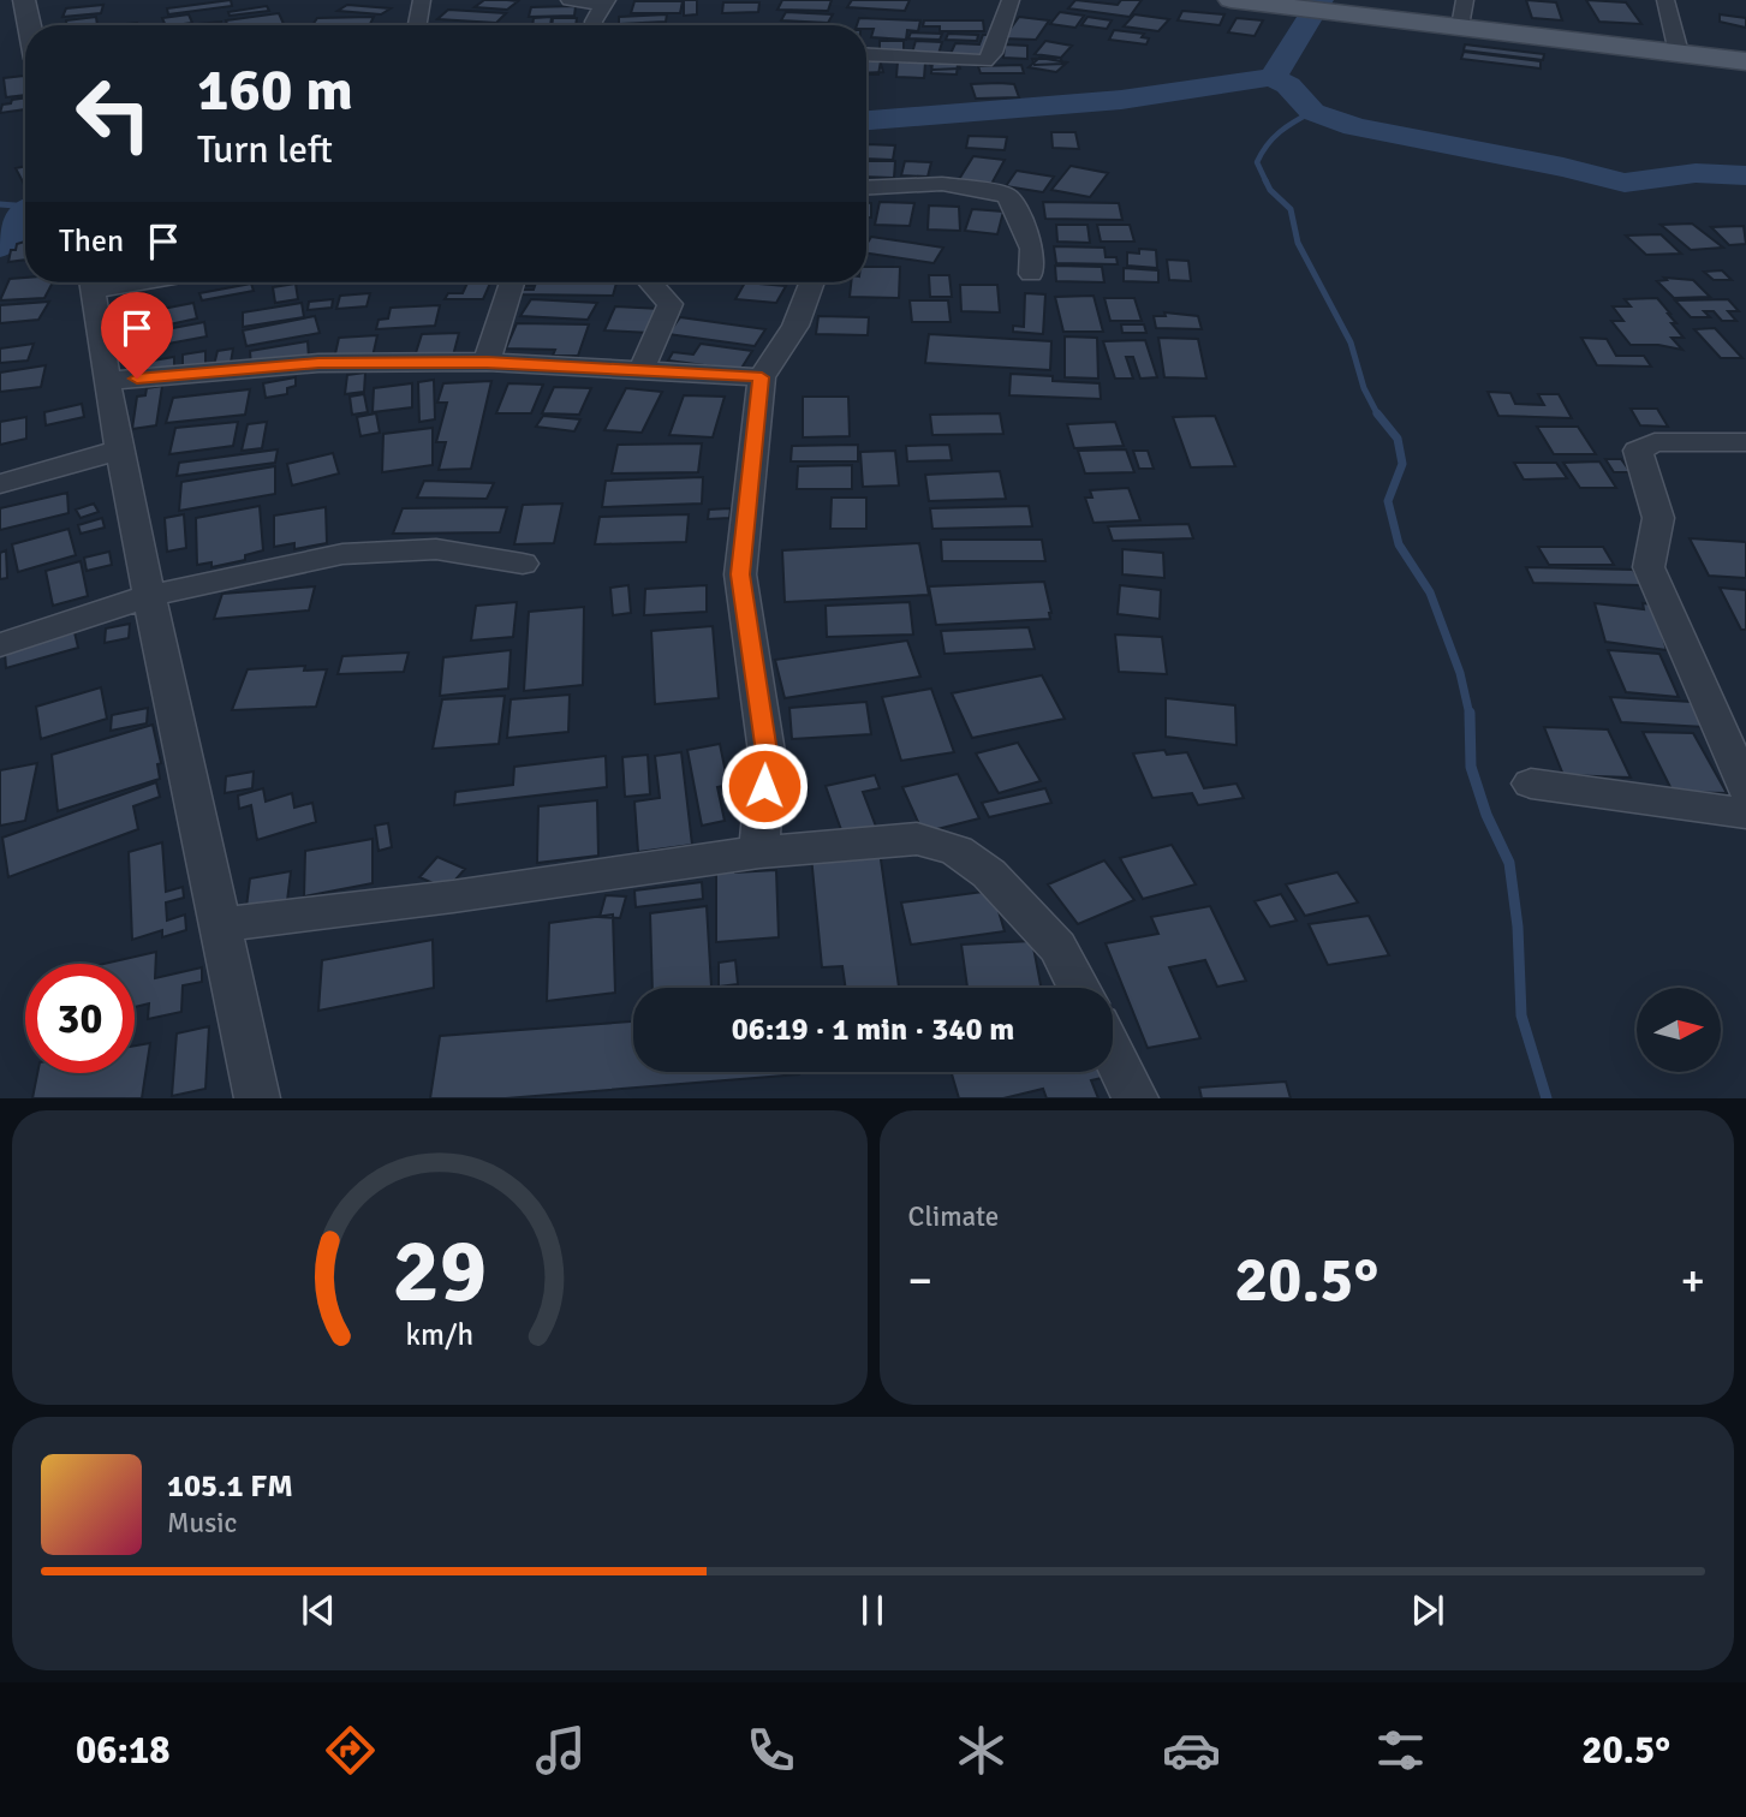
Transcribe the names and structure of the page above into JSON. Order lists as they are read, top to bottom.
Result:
{
  "north": "right",
  "page": {
    "turn": ["160 m", "Turn left"],
    "then": "Then",
    "limit": "30",
    "trip": "06:19 · 1 min · 340 m",
    "tile": "Climate",
    "heat": ["−", "20.5°", "+"],
    "song": ["105.1 FM", "Music"],
    "tabs": ["06:18", "20.5°"],
    "gauge": ["29", "km/h"]
  }
}
